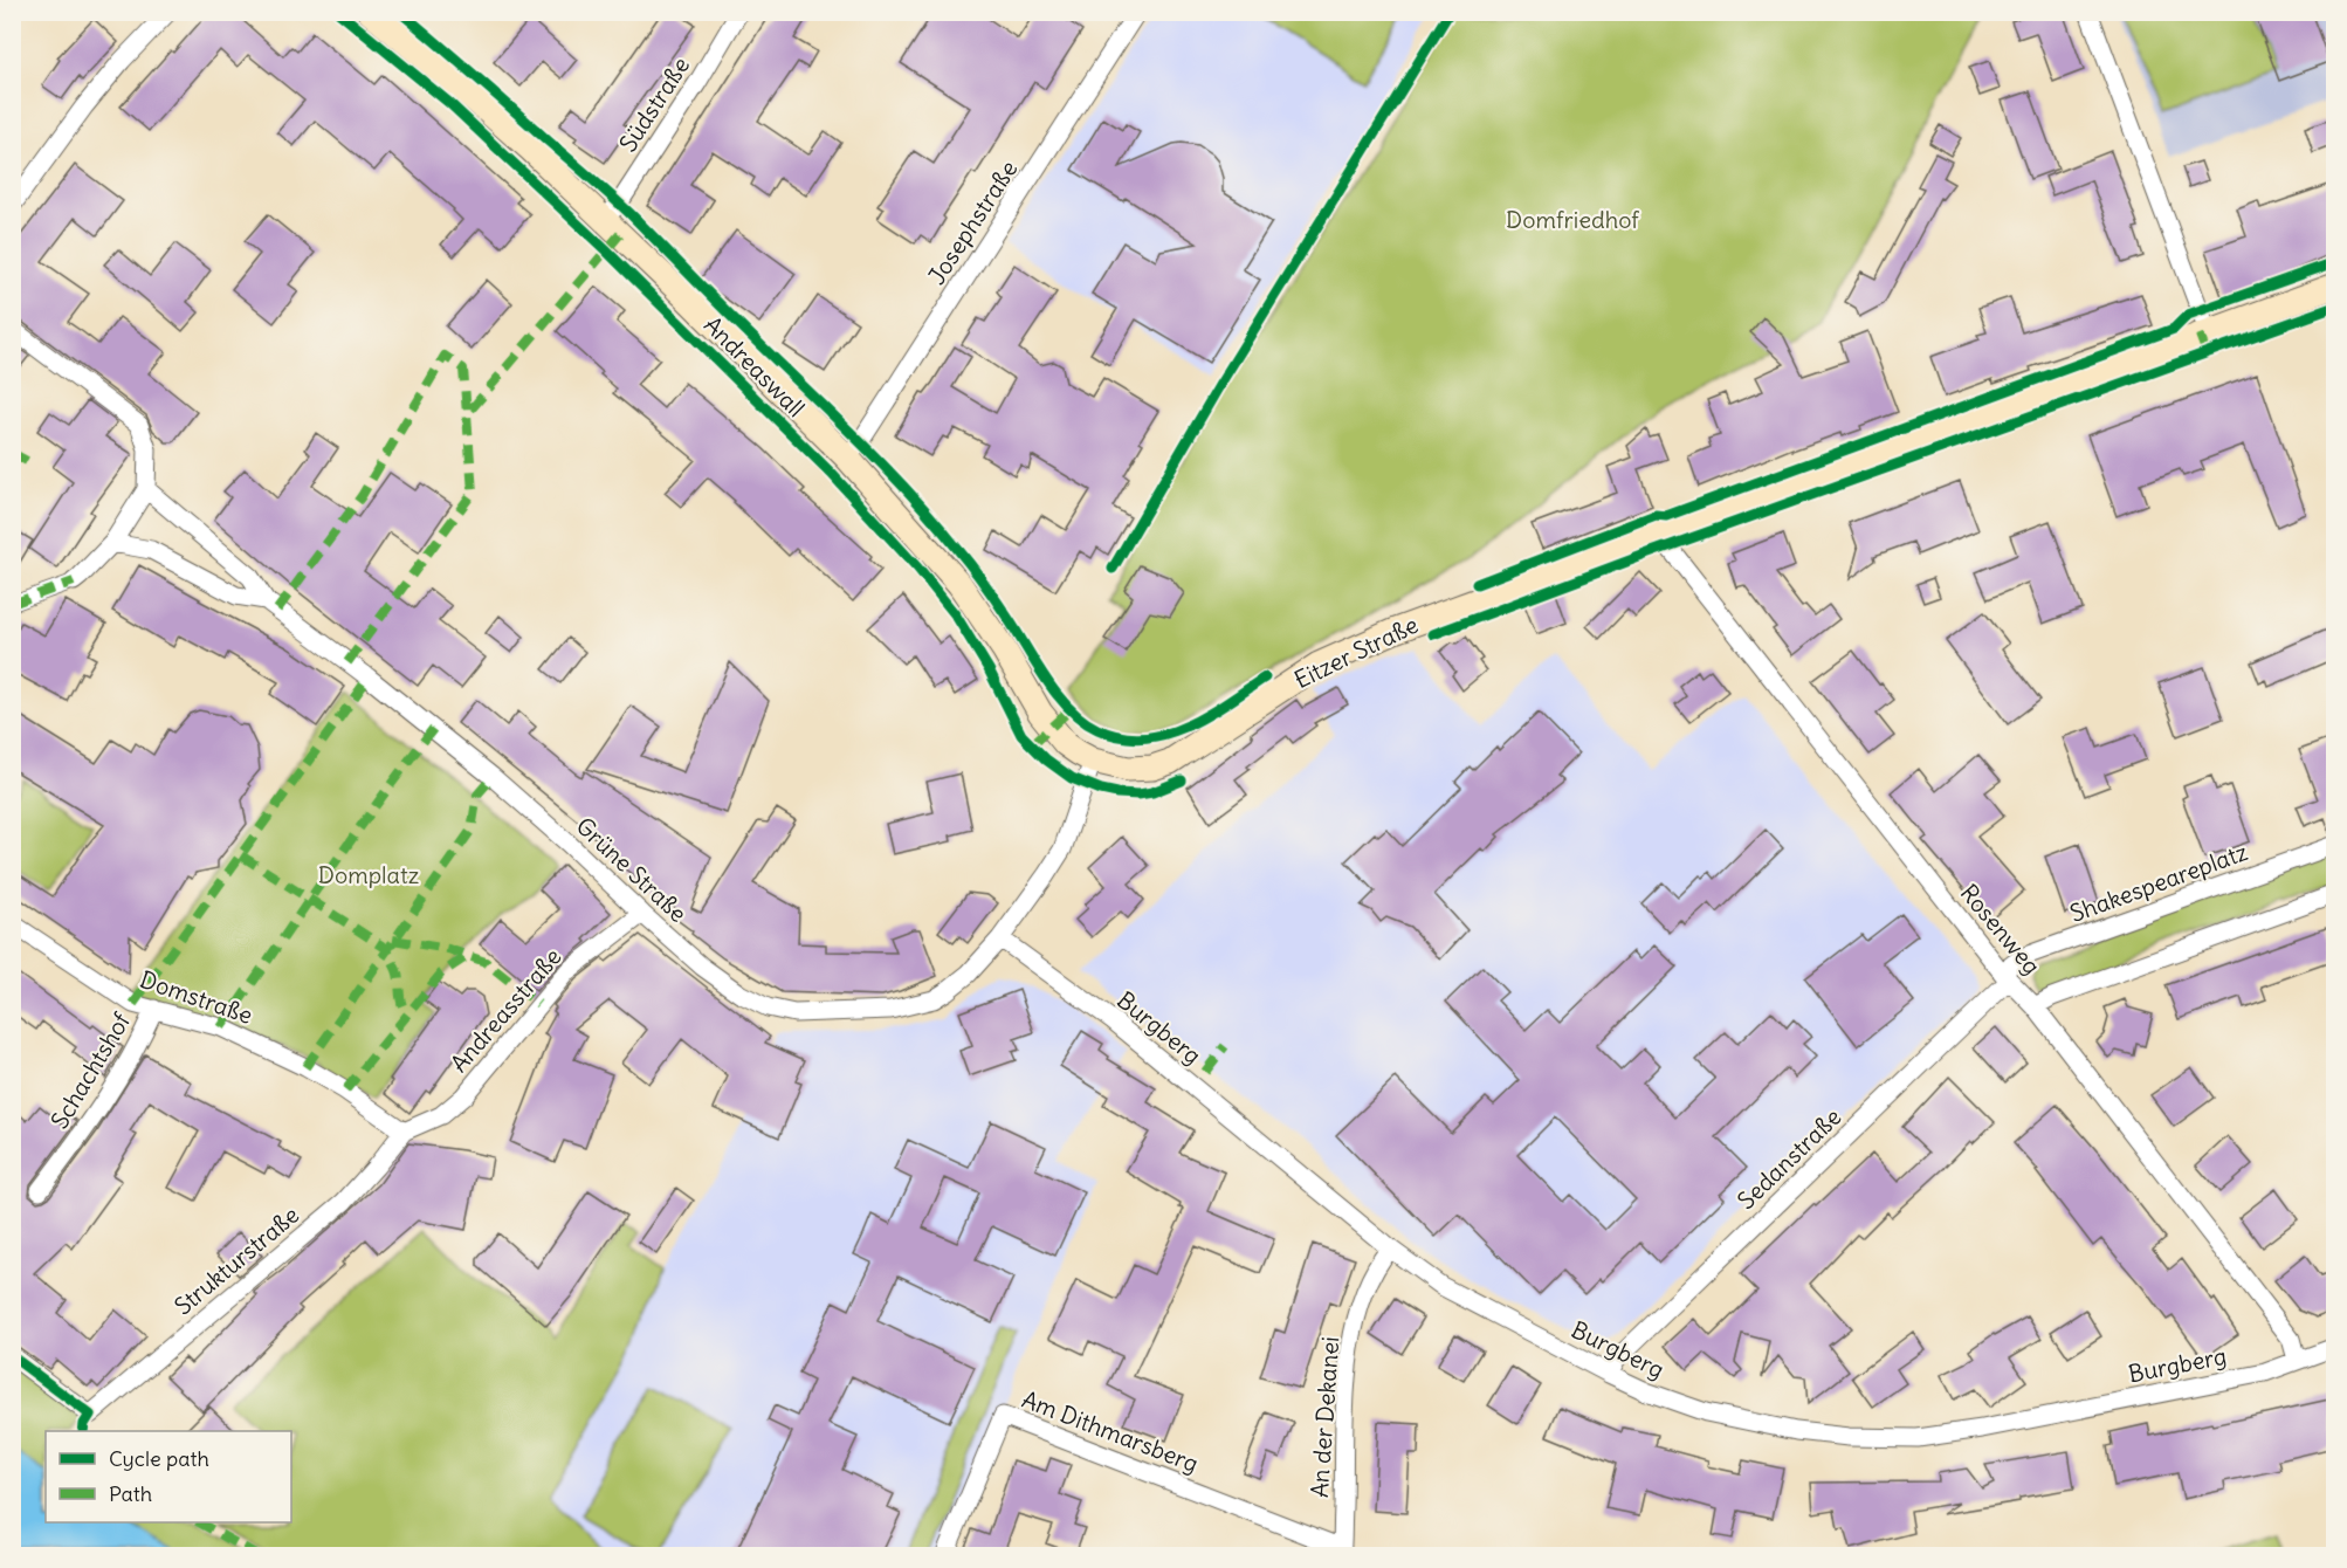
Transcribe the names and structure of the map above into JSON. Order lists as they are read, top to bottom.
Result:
{
  "streets": {
    "main road": ["Andreaswall", "Eitzer Straße"],
    "street": [
      "Südstraße",
      "Josephstraße",
      "Grüne Straße",
      "Shakespeareplatz",
      "Rosenweg",
      "Domstraße",
      "Andreasstraße",
      "Burgberg",
      "Schachtshof",
      "Sedanstraße",
      "Strukturstraße",
      "An der Dekanei",
      "Am Dithmarsberg"
    ]
  },
  "crossings": [
    ["Südstraße", "Andreaswall"],
    ["Josephstraße", "Andreaswall"],
    ["Andreaswall", "Eitzer Straße"],
    ["Eitzer Straße", "Rosenweg"],
    ["Grüne Straße", "Andreasstraße"],
    ["Grüne Straße", "Burgberg"],
    ["Shakespeareplatz", "Rosenweg"],
    ["Shakespeareplatz", "Sedanstraße"],
    ["Rosenweg", "Burgberg"],
    ["Rosenweg", "Sedanstraße"],
    ["Domstraße", "Andreasstraße"],
    ["Domstraße", "Schachtshof"],
    ["Domstraße", "Strukturstraße"],
    ["Andreasstraße", "Strukturstraße"],
    ["Burgberg", "Sedanstraße"],
    ["Burgberg", "An der Dekanei"],
    ["An der Dekanei", "Am Dithmarsberg"]
  ],
  "parks": ["Domfriedhof", "Domplatz"],
  "legend": ["Cycle path", "Path"]
}
